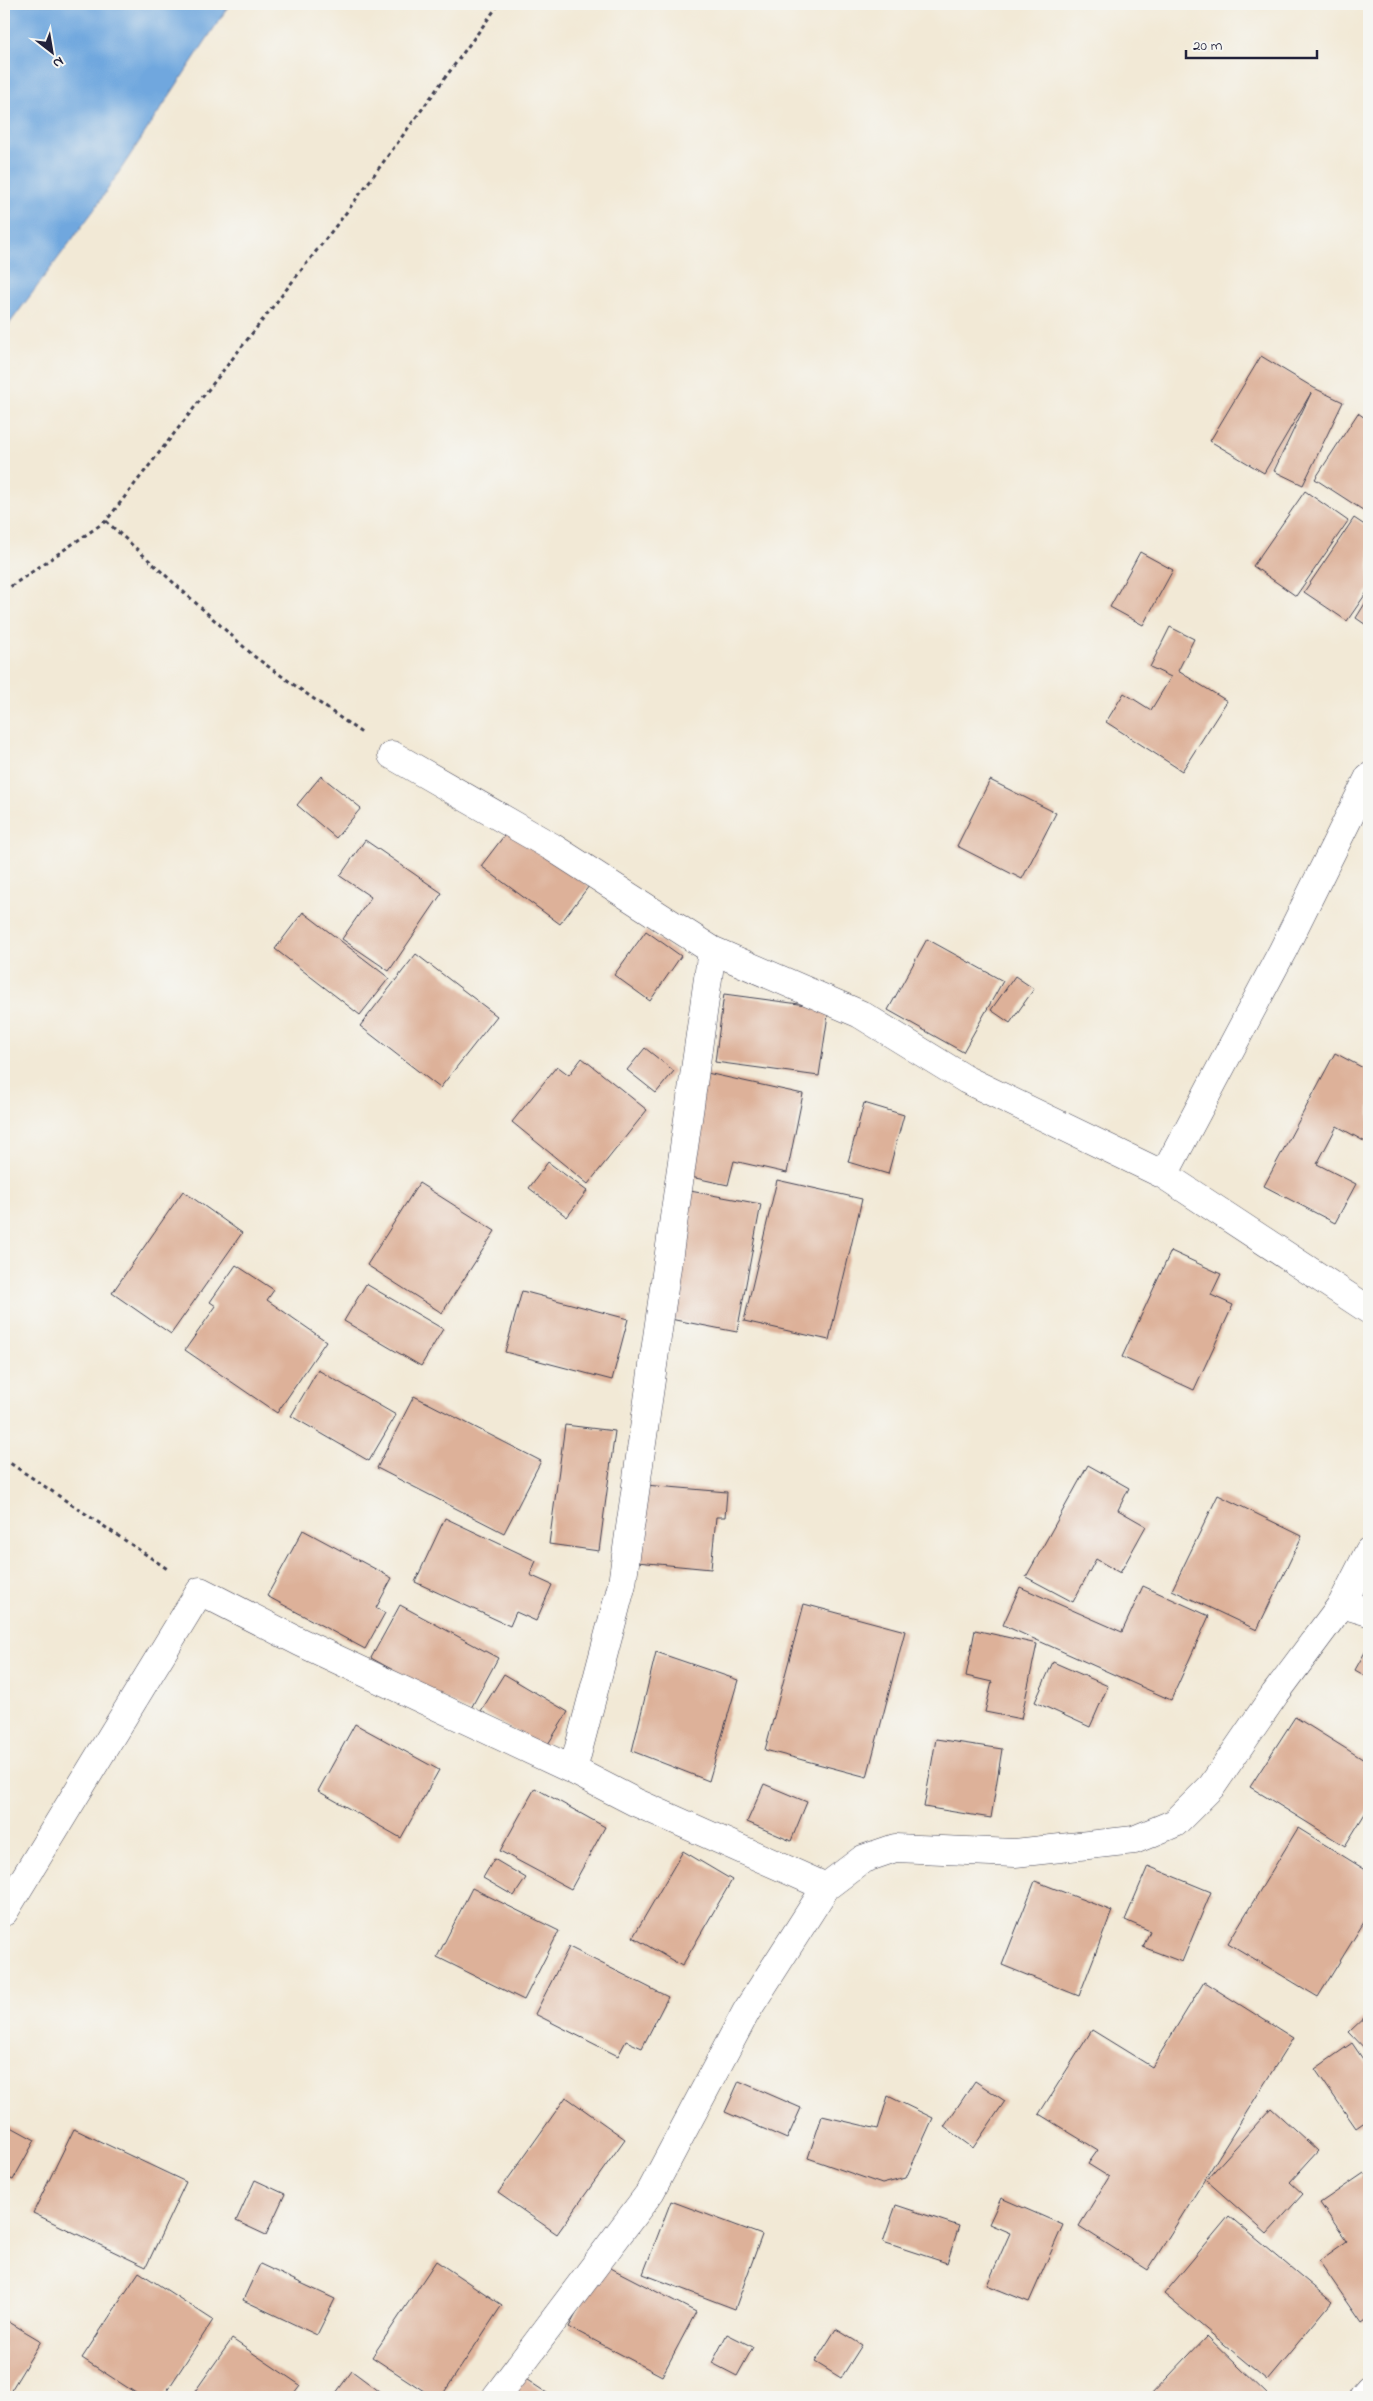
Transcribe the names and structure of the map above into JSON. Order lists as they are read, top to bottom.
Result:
{
  "scale_bar": "20 m",
  "north": "bottom right"
}
